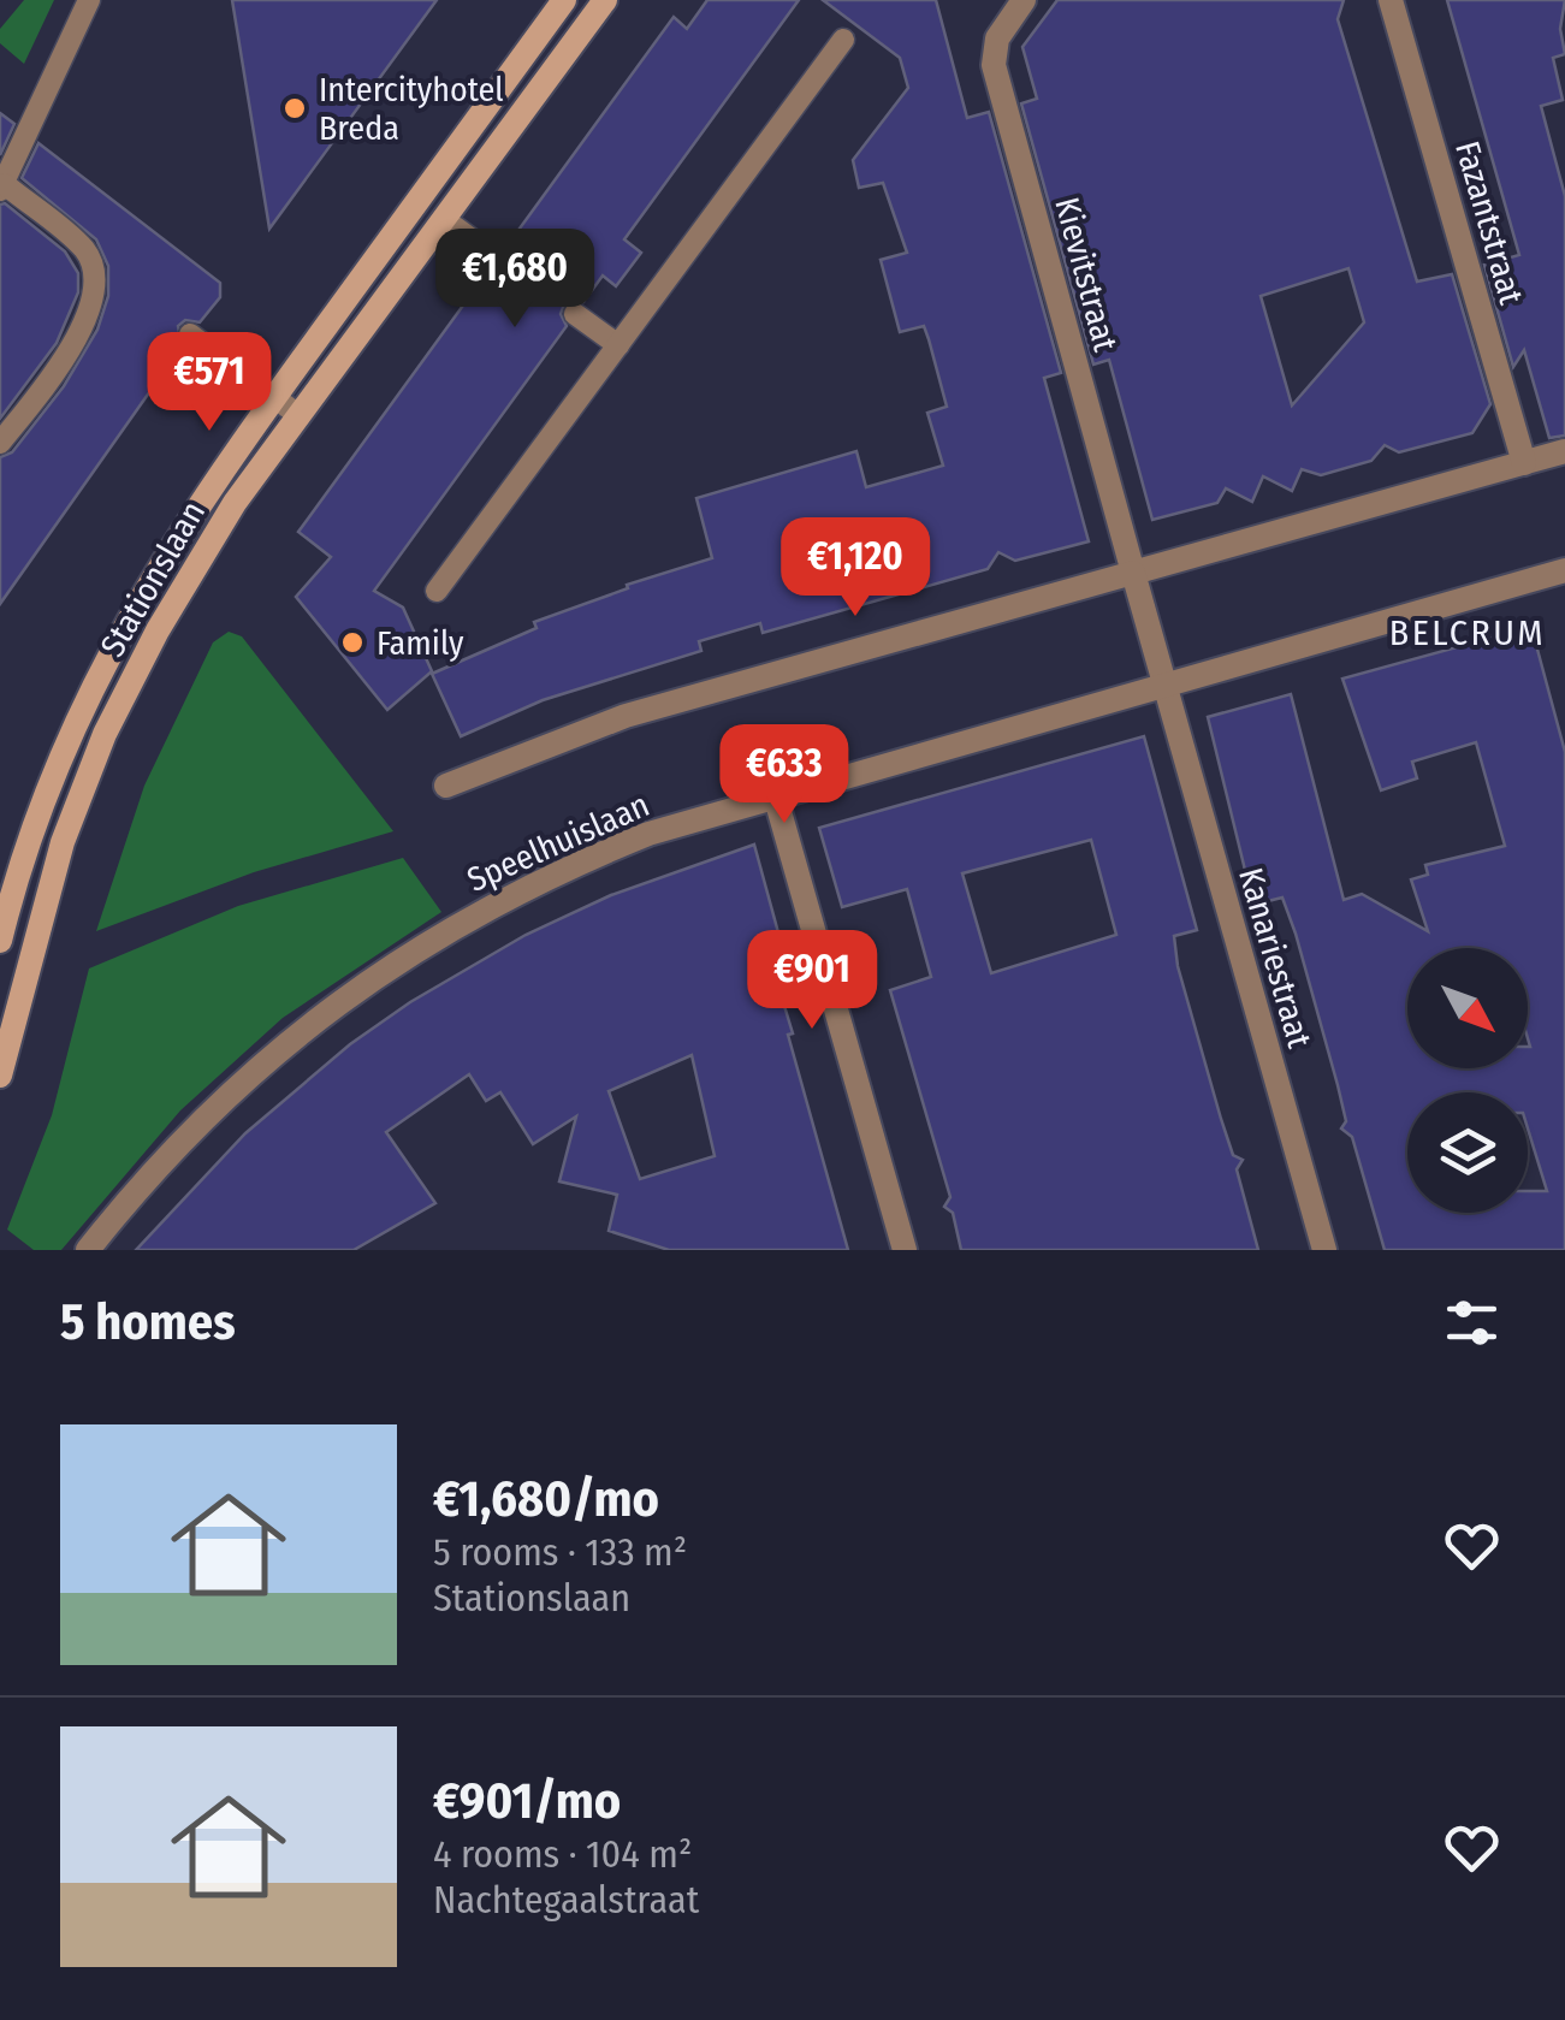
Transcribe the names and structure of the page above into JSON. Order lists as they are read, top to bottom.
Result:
{
  "streets": {
    "main road": ["Stationslaan"],
    "street": [
      "Fazantstraat",
      "Kievitstraat",
      "Speelhuislaan",
      "Kanariestraat"
    ]
  },
  "crossings": [
    ["Speelhuislaan", "Kanariestraat"]
  ],
  "districts": ["BELCRUM"],
  "places": ["Intercityhotel Breda", "Family"],
  "north": "bottom right",
  "page": {
    "price": [
      "€1,680",
      "€571",
      "€1,120",
      "€633",
      "€901"
    ],
    "heading": "5 homes",
    "list": [
      {
        "name": "€1,680/mo",
        "note": "5 rooms · 133 m² · Stationslaan"
      },
      {
        "name": "€901/mo",
        "note": "4 rooms · 104 m² · Nachtegaalstraat"
      }
    ]
  }
}
